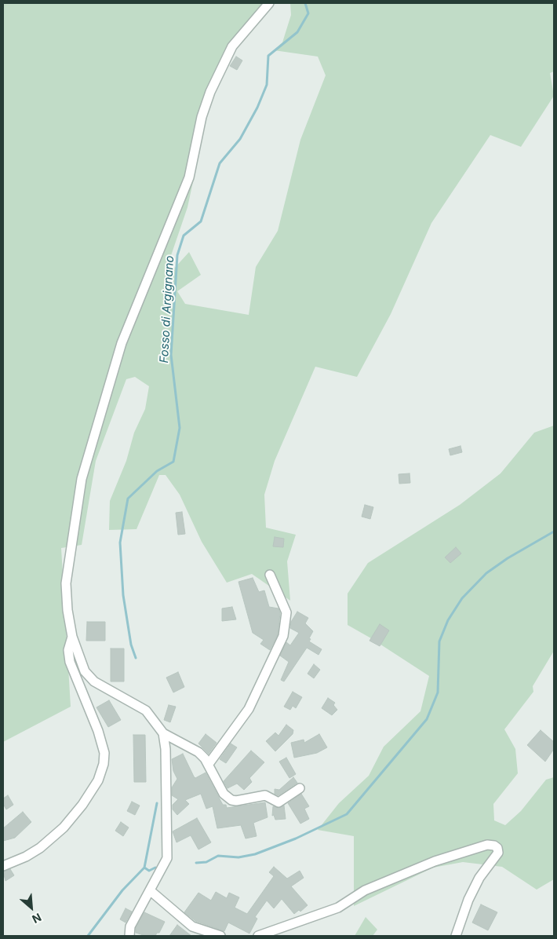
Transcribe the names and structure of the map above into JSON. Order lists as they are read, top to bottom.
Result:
{
  "water": ["Fosso di Argignano"],
  "north": "bottom right"
}
